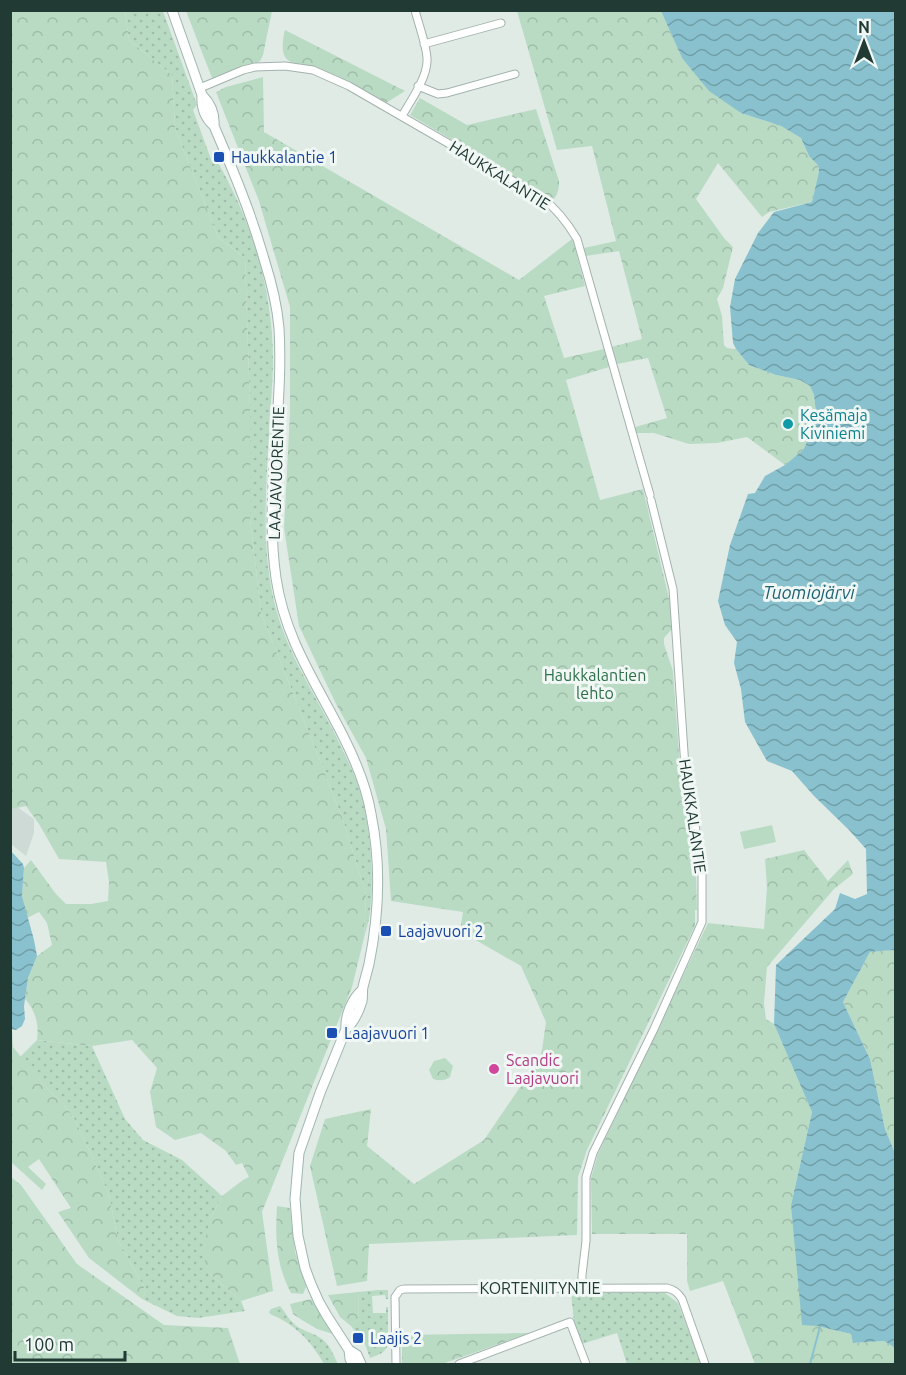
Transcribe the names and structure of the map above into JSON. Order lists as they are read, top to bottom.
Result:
{
  "streets": {
    "street": ["HAUKKALANTIE", "LAAJAVUORENTIE", "KORTENIITYNTIE"]
  },
  "crossings": [
    ["HAUKKALANTIE", "LAAJAVUORENTIE"],
    ["HAUKKALANTIE", "KORTENIITYNTIE"]
  ],
  "water": ["Tuomiojärvi"],
  "parks": ["Haukkalantien lehto"],
  "places": {
    "transit": [
      "Haukkalantie 1",
      "Laajavuori 2",
      "Laajavuori 1",
      "Laajis 2"
    ],
    "other": ["Kesämaja Kiviniemi", "Scandic Laajavuori"]
  },
  "scale_bar": "100 m",
  "north": "top"
}
